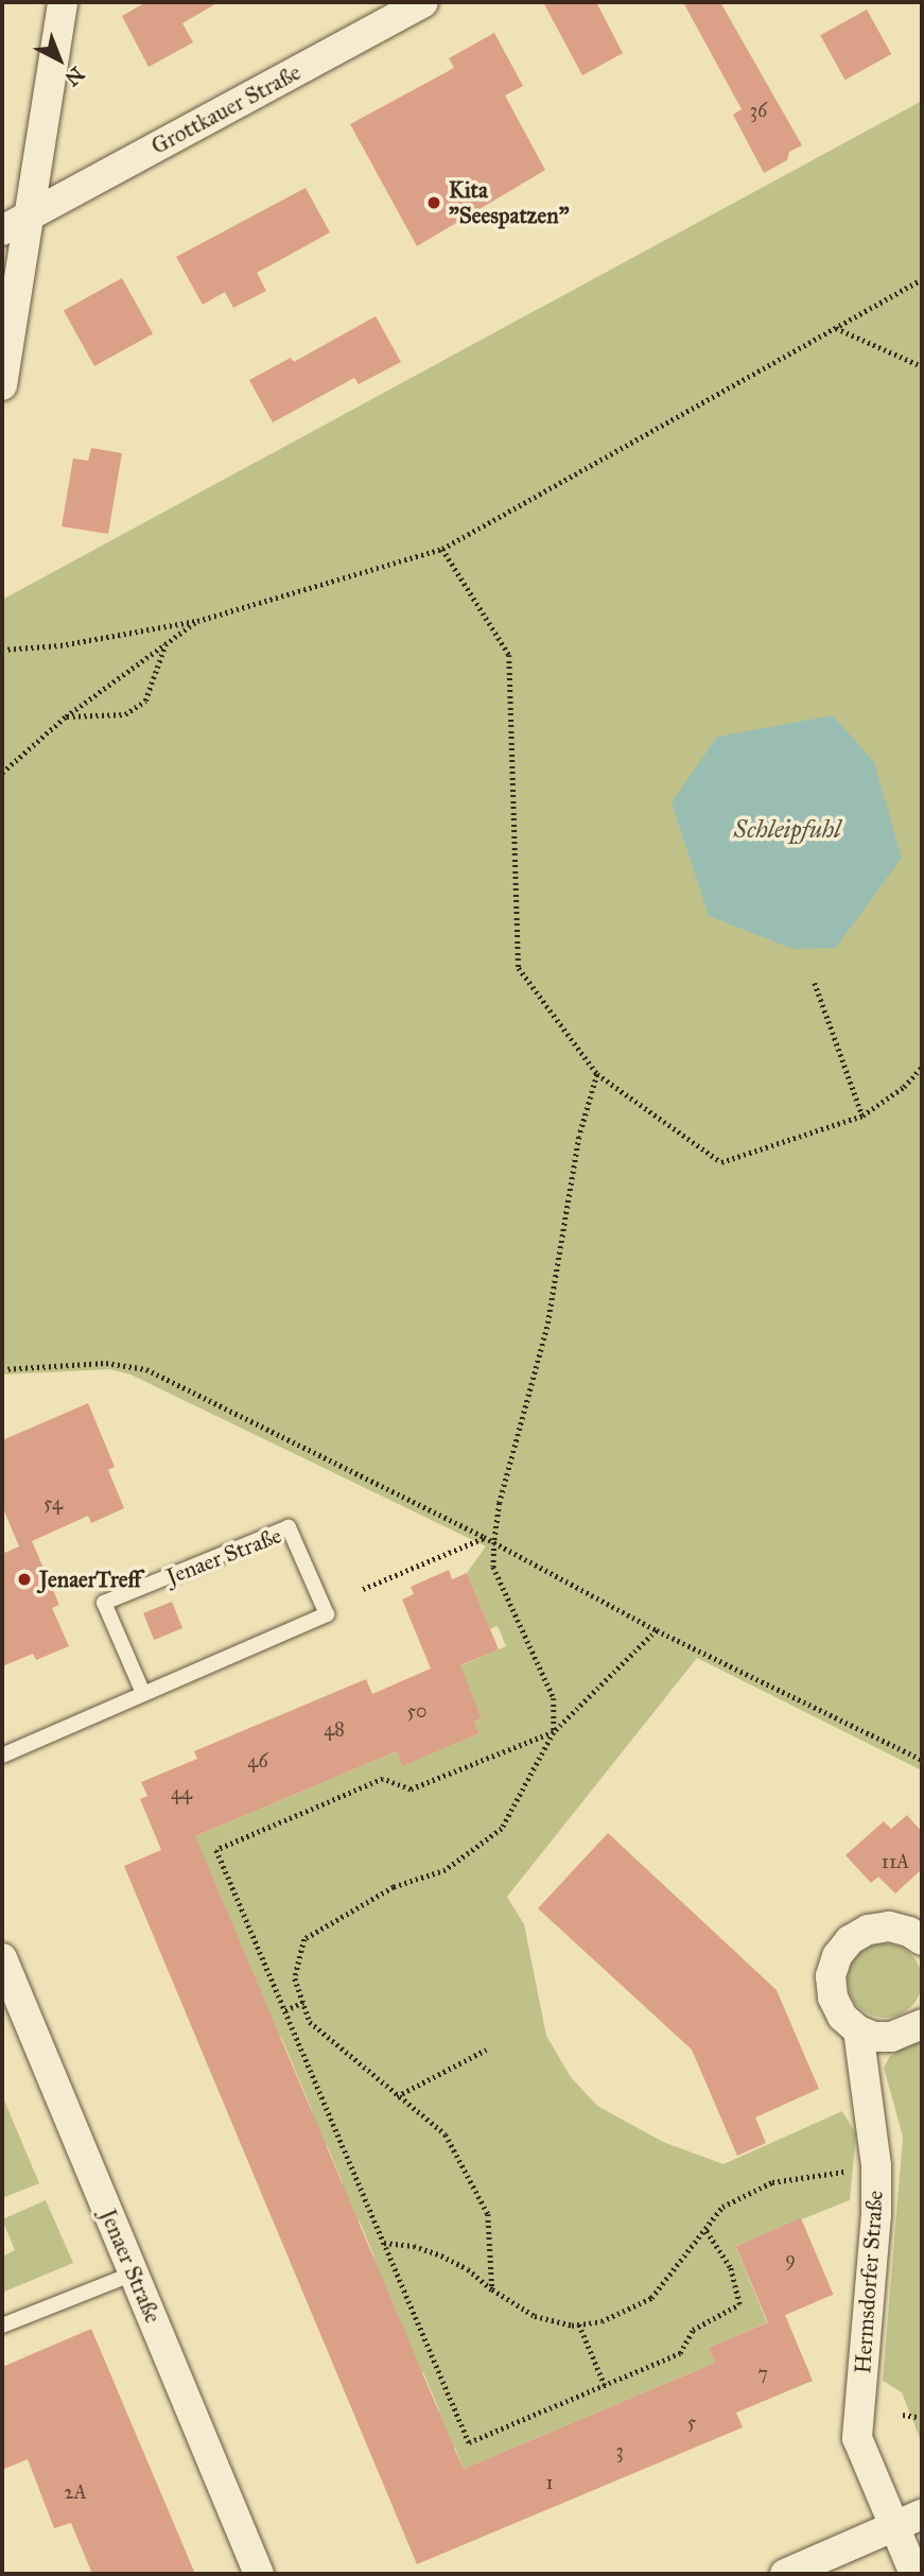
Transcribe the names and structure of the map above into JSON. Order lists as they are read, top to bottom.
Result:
{
  "streets": {
    "street": ["Grottkauer Straße", "Jenaer Straße", "Hermsdorfer Straße"]
  },
  "water": ["Schleipfuhl"],
  "places": ["Kita \"Seespatzen\"", "JenaerTreff"],
  "house_numbers": [
    "36",
    "54",
    "50",
    "48",
    "46",
    "44",
    "11A",
    "9",
    "7",
    "5",
    "3",
    "1",
    "2A"
  ],
  "north": "bottom right"
}
